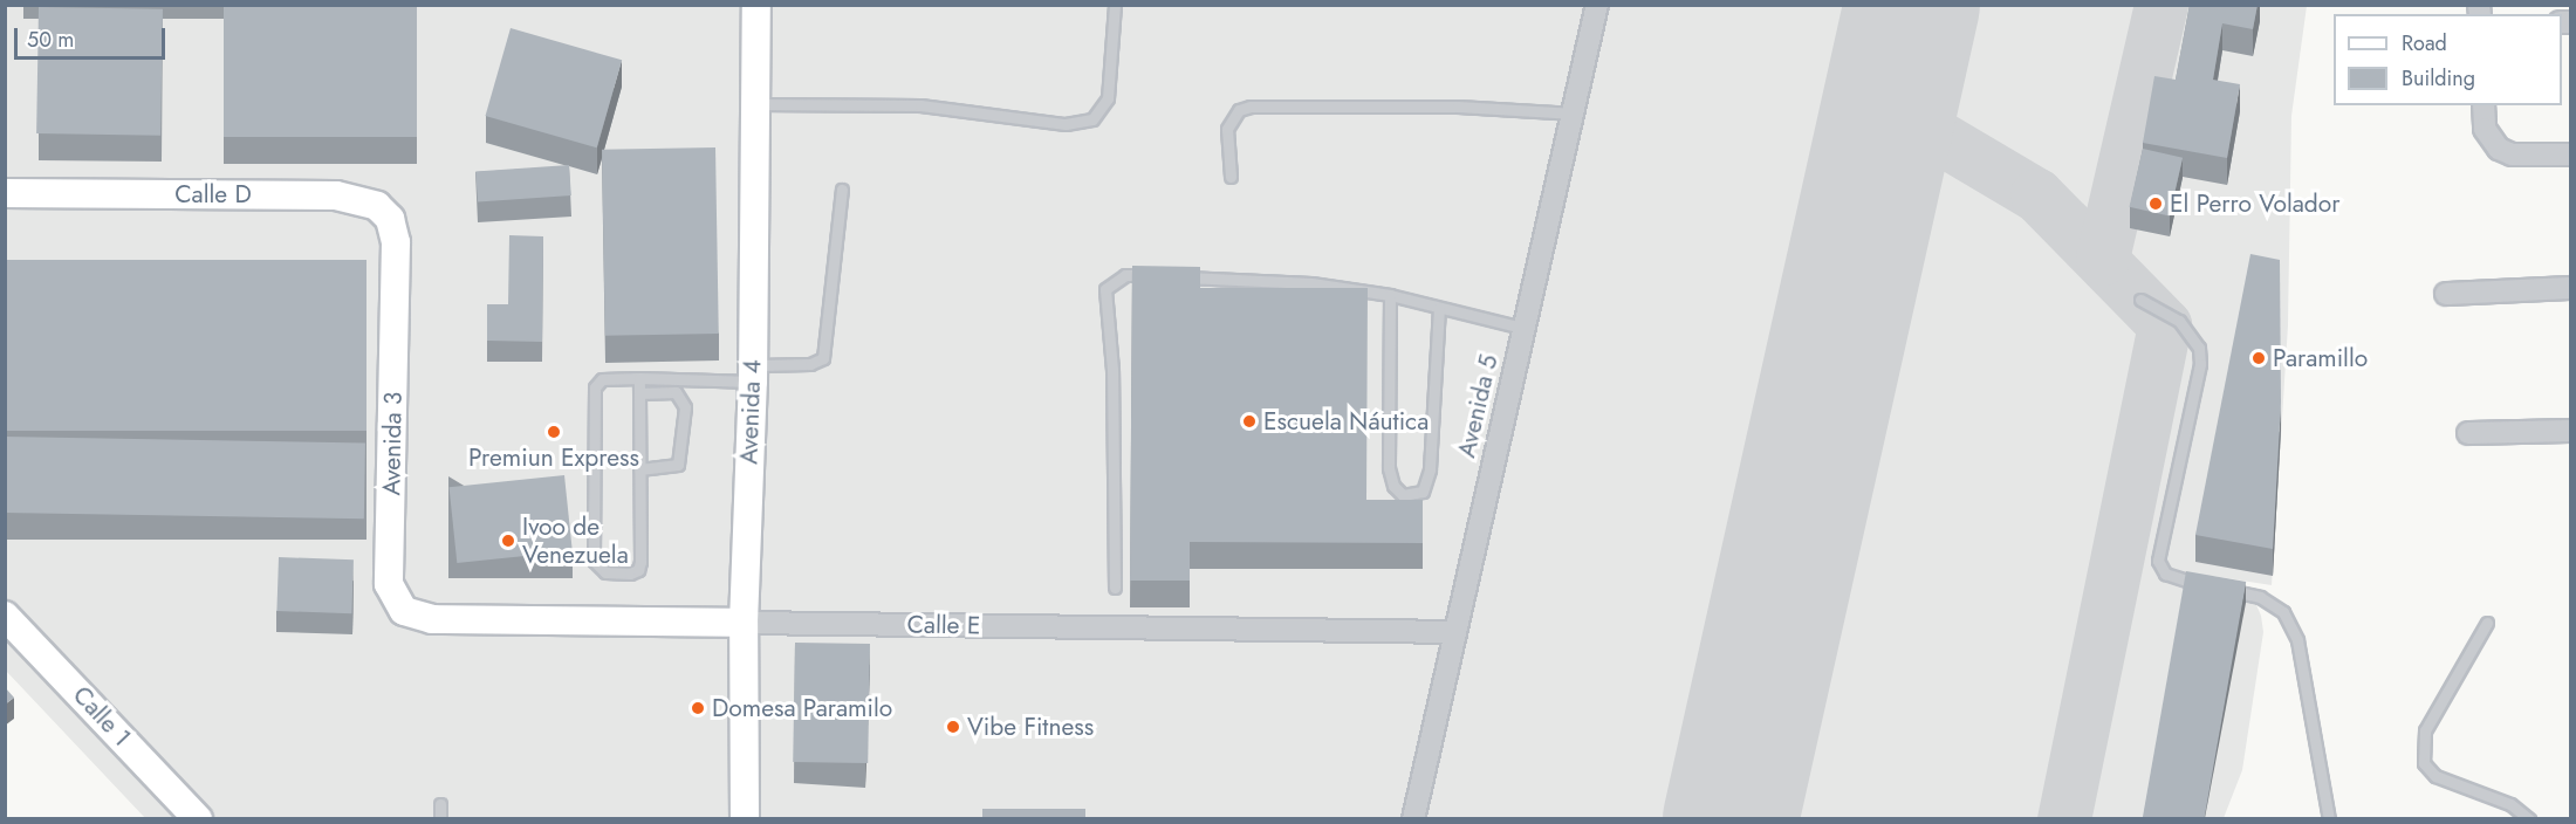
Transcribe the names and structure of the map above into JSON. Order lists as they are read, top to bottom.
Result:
{
  "streets": {
    "main road": [
      "Calle D",
      "Avenida 4",
      "Avenida 3",
      "Calle E",
      "Calle 1"
    ],
    "street": ["Avenida 5"]
  },
  "crossings": [
    ["Calle D", "Avenida 3"],
    ["Avenida 5", "Calle E"],
    ["Avenida 4", "Calle E"],
    ["Avenida 3", "Calle E"]
  ],
  "places": [
    "El Perro Volador",
    "Paramillo",
    "Escuela Náutica",
    "Premiun Express",
    "Ivoo de Venezuela",
    "Domesa Paramilo",
    "Vibe Fitness"
  ],
  "legend": ["Road", "Building"],
  "scale_bar": "50 m"
}
